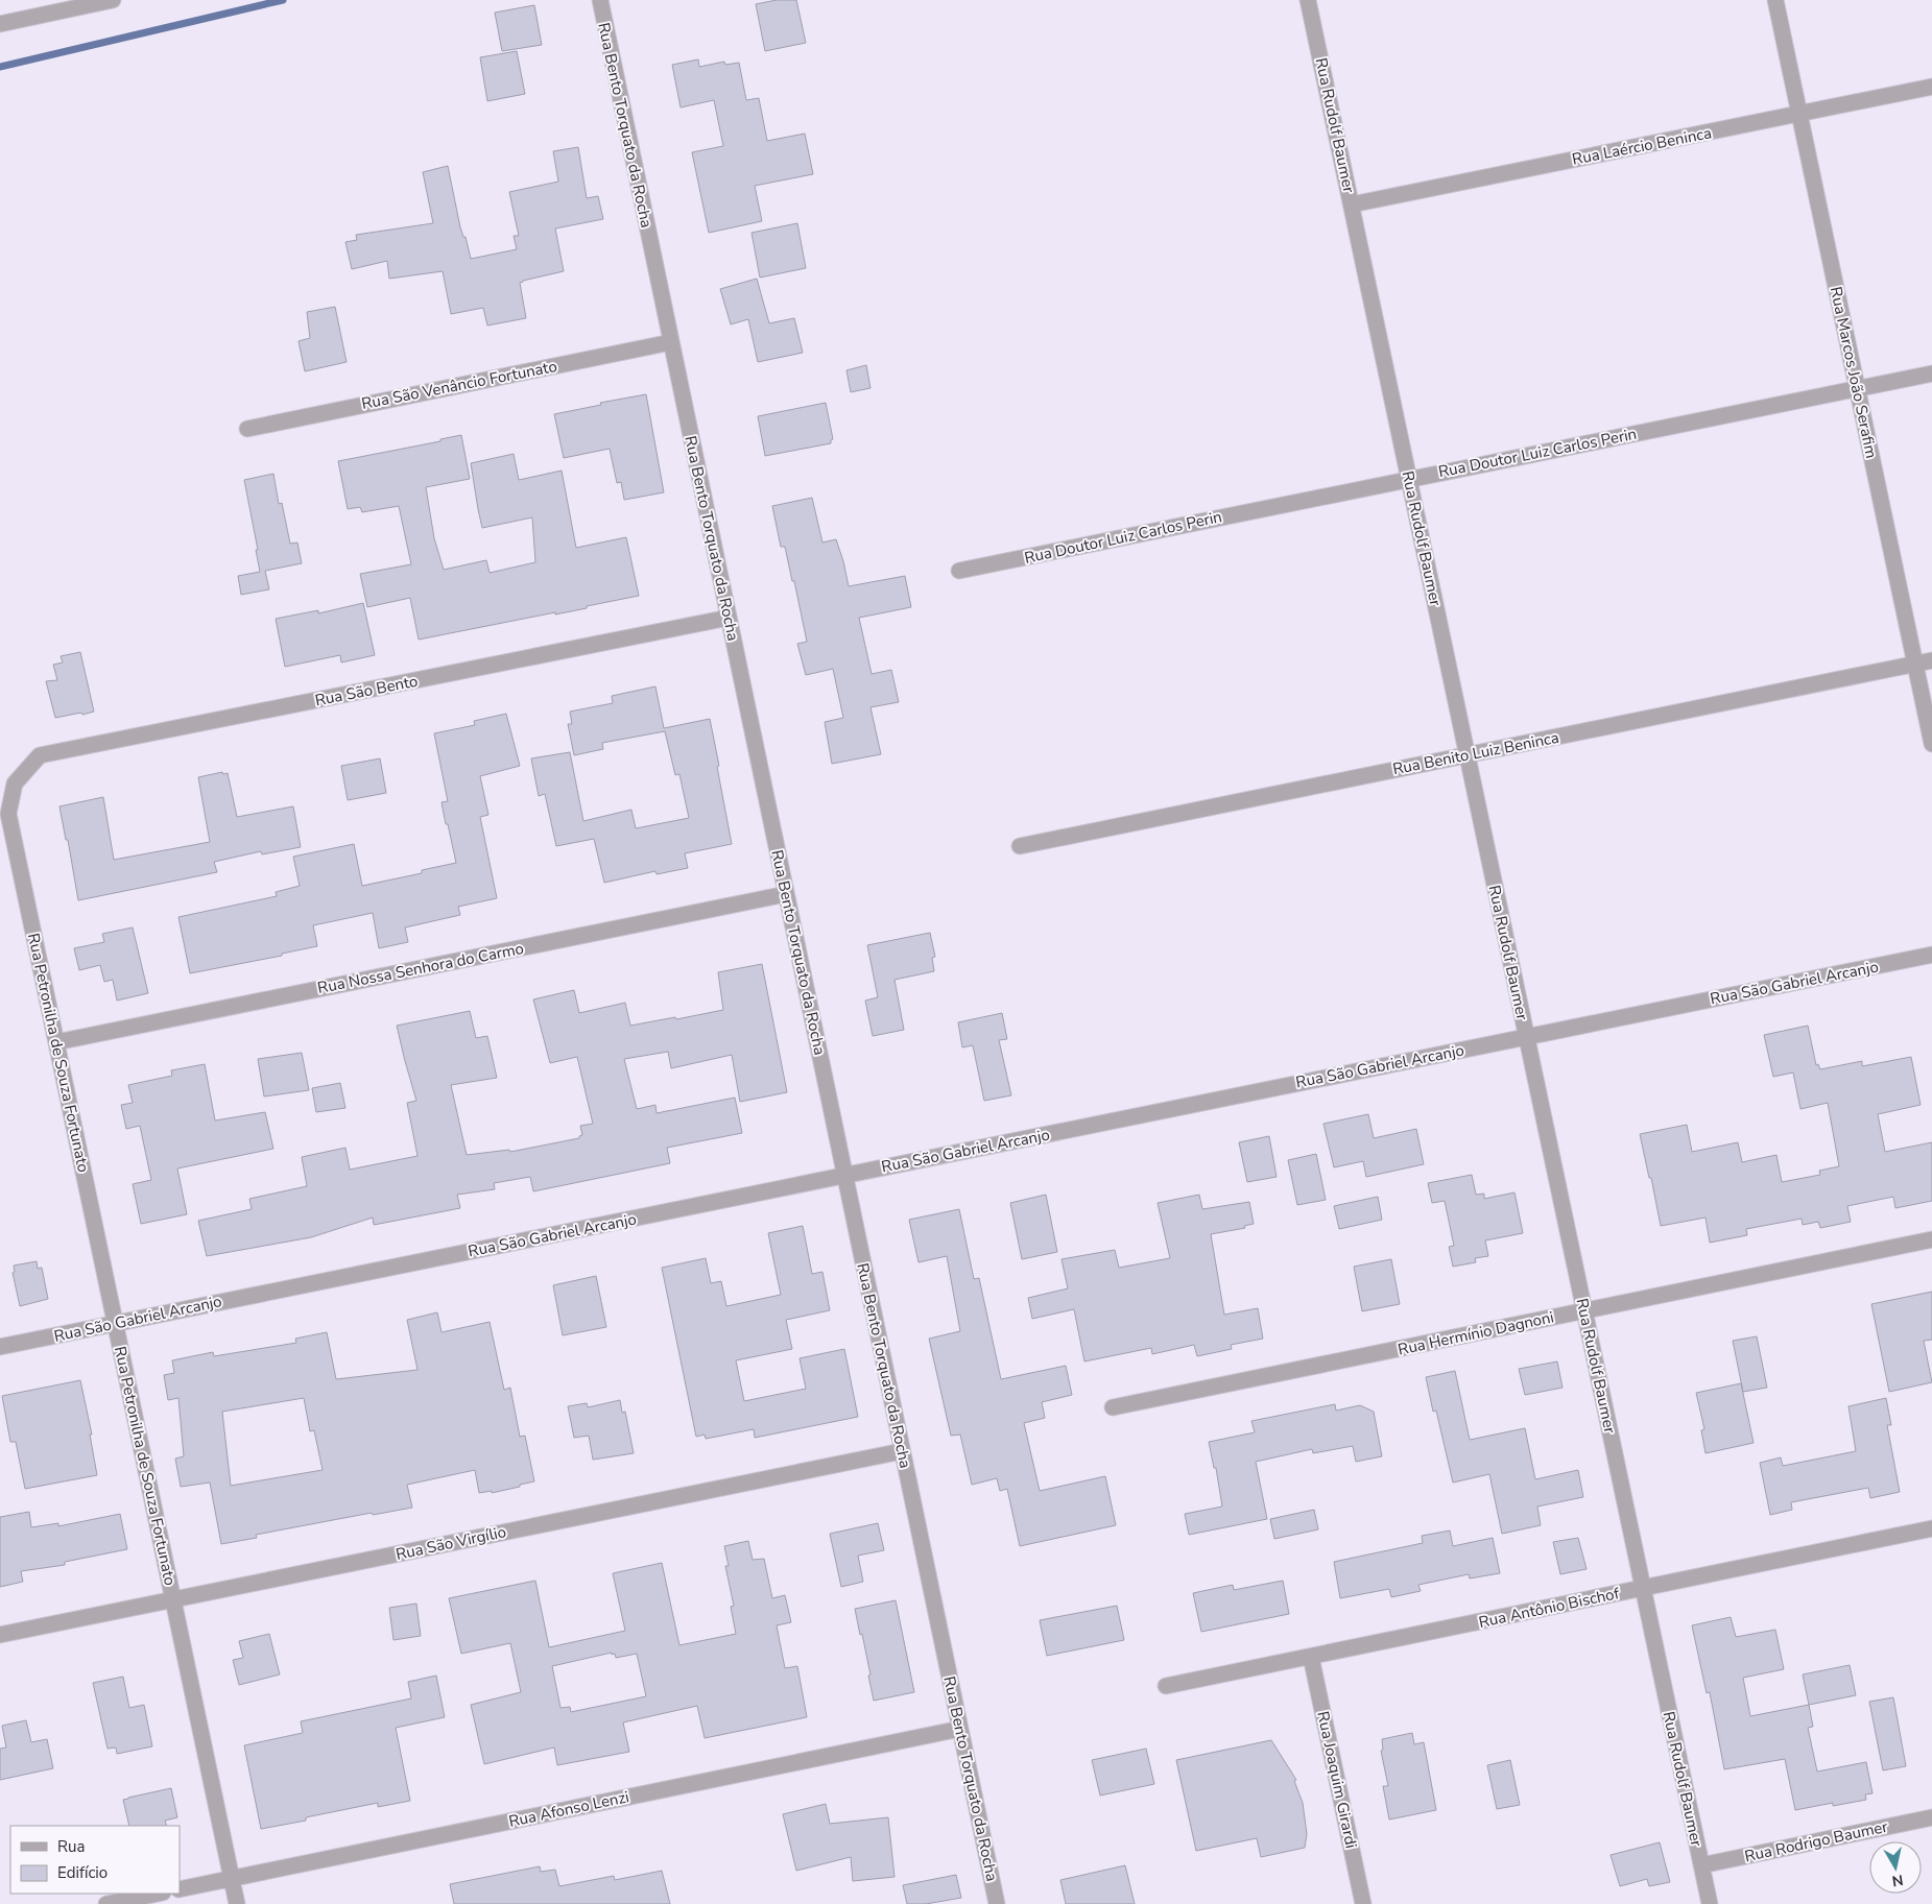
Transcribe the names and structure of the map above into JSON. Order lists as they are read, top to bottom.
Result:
{
  "streets": {
    "street": [
      "Rua Bento Torquato da Rocha",
      "Rua Rudolf Baumer",
      "Rua Laércio Beninca",
      "Rua Marcos João Serafim",
      "Rua São Venâncio Fortunato",
      "Rua Doutor Luiz Carlos Perin",
      "Rua São Bento",
      "Rua Benito Luiz Beninca",
      "Rua Nossa Senhora do Carmo",
      "Rua São Gabriel Arcanjo",
      "Rua Petronilha de Souza Fortunato",
      "Rua Hermínio Dagnoni",
      "Rua São Virgílio",
      "Rua Antônio Bischof",
      "Rua Joaquim Girardi",
      "Rua Afonso Lenzi",
      "Rua Rodrigo Baumer"
    ]
  },
  "crossings": [
    ["Rua Bento Torquato da Rocha", "Rua São Venâncio Fortunato"],
    ["Rua Bento Torquato da Rocha", "Rua São Bento"],
    ["Rua Bento Torquato da Rocha", "Rua Nossa Senhora do Carmo"],
    ["Rua Bento Torquato da Rocha", "Rua São Gabriel Arcanjo"],
    ["Rua Bento Torquato da Rocha", "Rua São Virgílio"],
    ["Rua Bento Torquato da Rocha", "Rua Afonso Lenzi"],
    ["Rua Rudolf Baumer", "Rua Laércio Beninca"],
    ["Rua Rudolf Baumer", "Rua Doutor Luiz Carlos Perin"],
    ["Rua Rudolf Baumer", "Rua Benito Luiz Beninca"],
    ["Rua Rudolf Baumer", "Rua São Gabriel Arcanjo"],
    ["Rua Rudolf Baumer", "Rua Hermínio Dagnoni"],
    ["Rua Rudolf Baumer", "Rua Antônio Bischof"],
    ["Rua Rudolf Baumer", "Rua Rodrigo Baumer"],
    ["Rua Laércio Beninca", "Rua Marcos João Serafim"],
    ["Rua Marcos João Serafim", "Rua Doutor Luiz Carlos Perin"],
    ["Rua Marcos João Serafim", "Rua Benito Luiz Beninca"],
    ["Rua São Bento", "Rua Petronilha de Souza Fortunato"],
    ["Rua Nossa Senhora do Carmo", "Rua Petronilha de Souza Fortunato"],
    ["Rua São Gabriel Arcanjo", "Rua Petronilha de Souza Fortunato"],
    ["Rua Petronilha de Souza Fortunato", "Rua São Virgílio"],
    ["Rua Petronilha de Souza Fortunato", "Rua Afonso Lenzi"],
    ["Rua Antônio Bischof", "Rua Joaquim Girardi"]
  ],
  "legend": ["Rua", "Edifício"],
  "north": "bottom"
}
